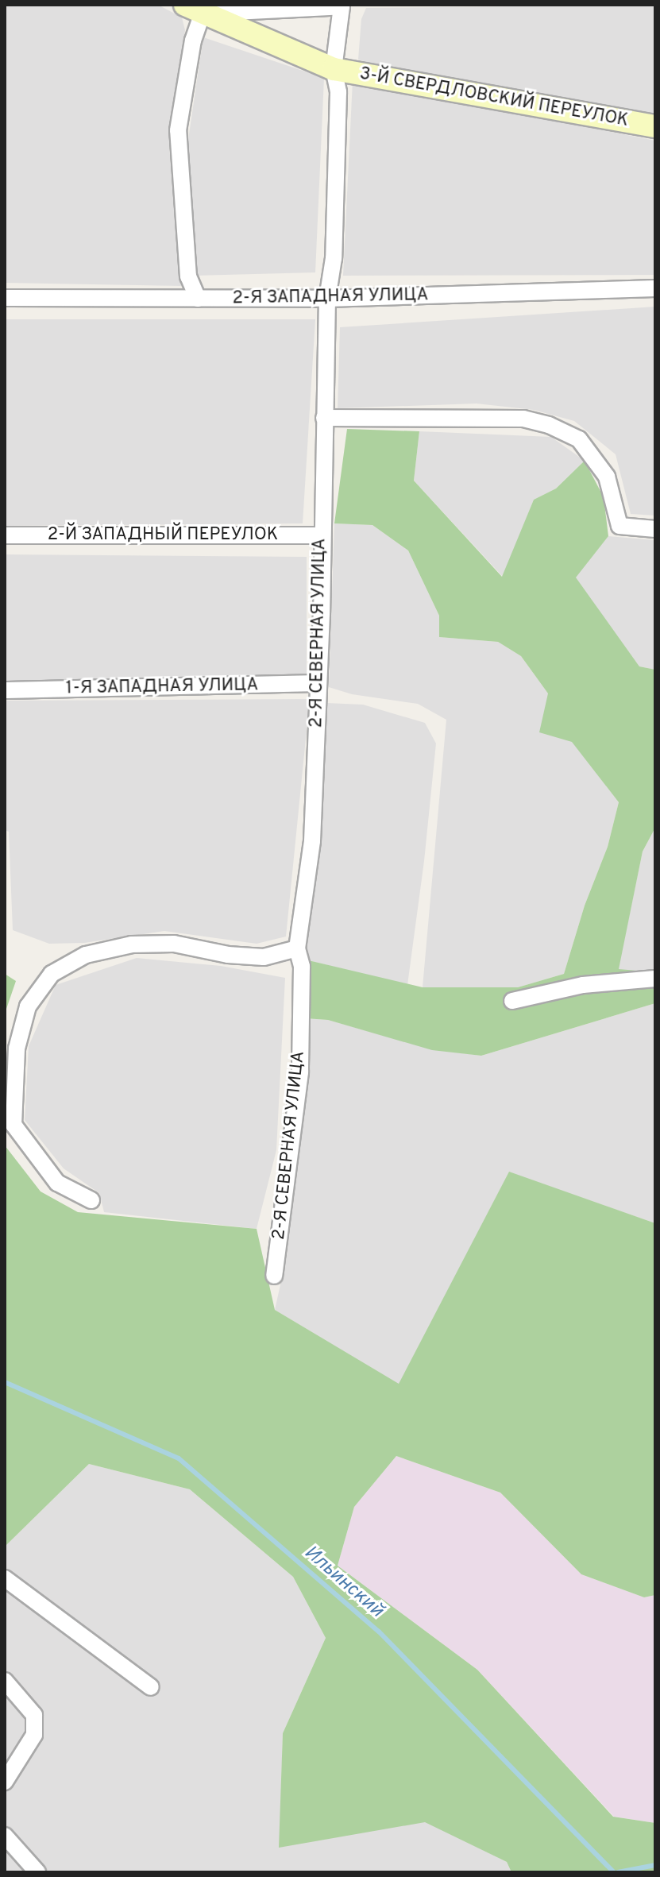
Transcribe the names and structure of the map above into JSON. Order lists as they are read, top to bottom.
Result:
{
  "streets": {
    "main road": ["3-Й СВЕРДЛОВСКИЙ ПЕРЕУЛОК"],
    "street": [
      "2-Я ЗАПАДНАЯ УЛИЦА",
      "2-Й ЗАПАДНЫЙ ПЕРЕУЛОК",
      "2-Я СЕВЕРНАЯ УЛИЦА",
      "1-Я ЗАПАДНАЯ УЛИЦА"
    ]
  },
  "crossings": [
    ["3-Й СВЕРДЛОВСКИЙ ПЕРЕУЛОК", "2-Я СЕВЕРНАЯ УЛИЦА"],
    ["2-Я ЗАПАДНАЯ УЛИЦА", "2-Я СЕВЕРНАЯ УЛИЦА"],
    ["2-Й ЗАПАДНЫЙ ПЕРЕУЛОК", "2-Я СЕВЕРНАЯ УЛИЦА"],
    ["2-Я СЕВЕРНАЯ УЛИЦА", "1-Я ЗАПАДНАЯ УЛИЦА"]
  ],
  "water": ["Ильинский"]
}
